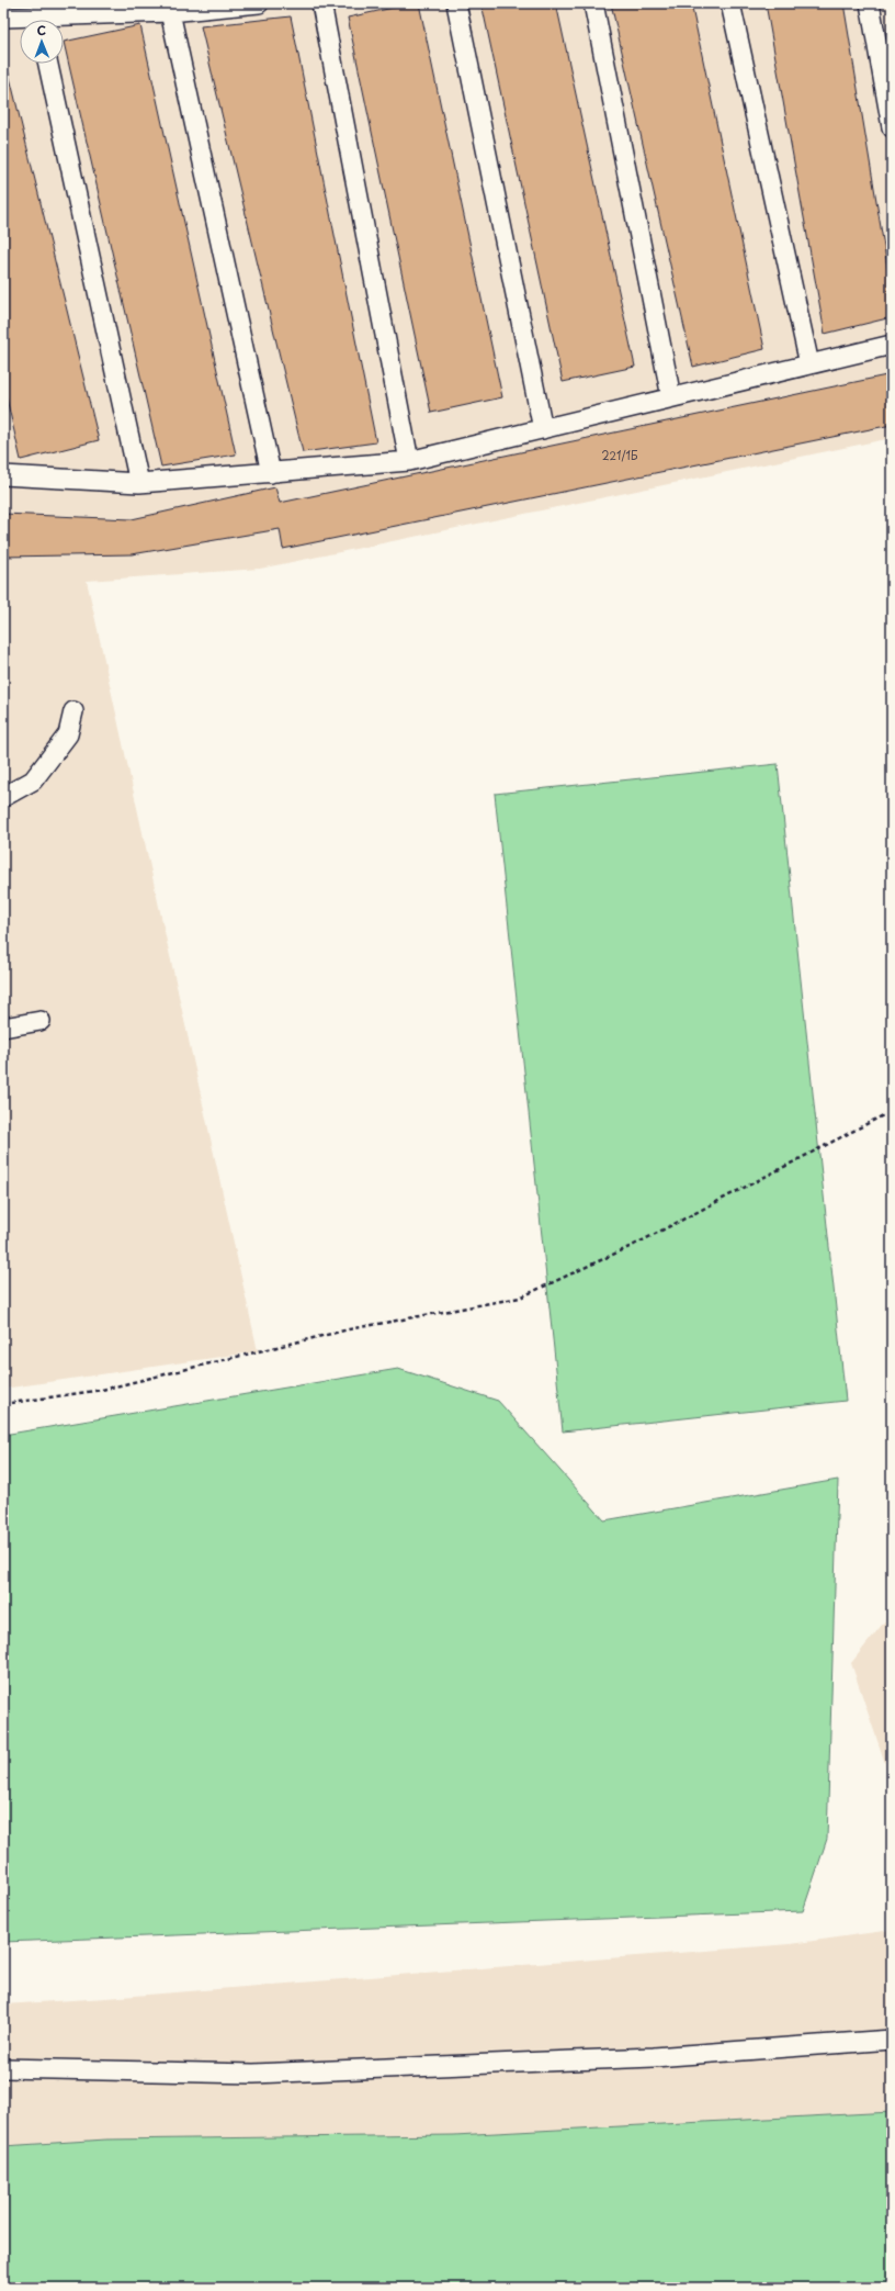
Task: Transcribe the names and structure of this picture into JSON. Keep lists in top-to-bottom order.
{
  "house_numbers": ["221/1Б"],
  "north": "top"
}
